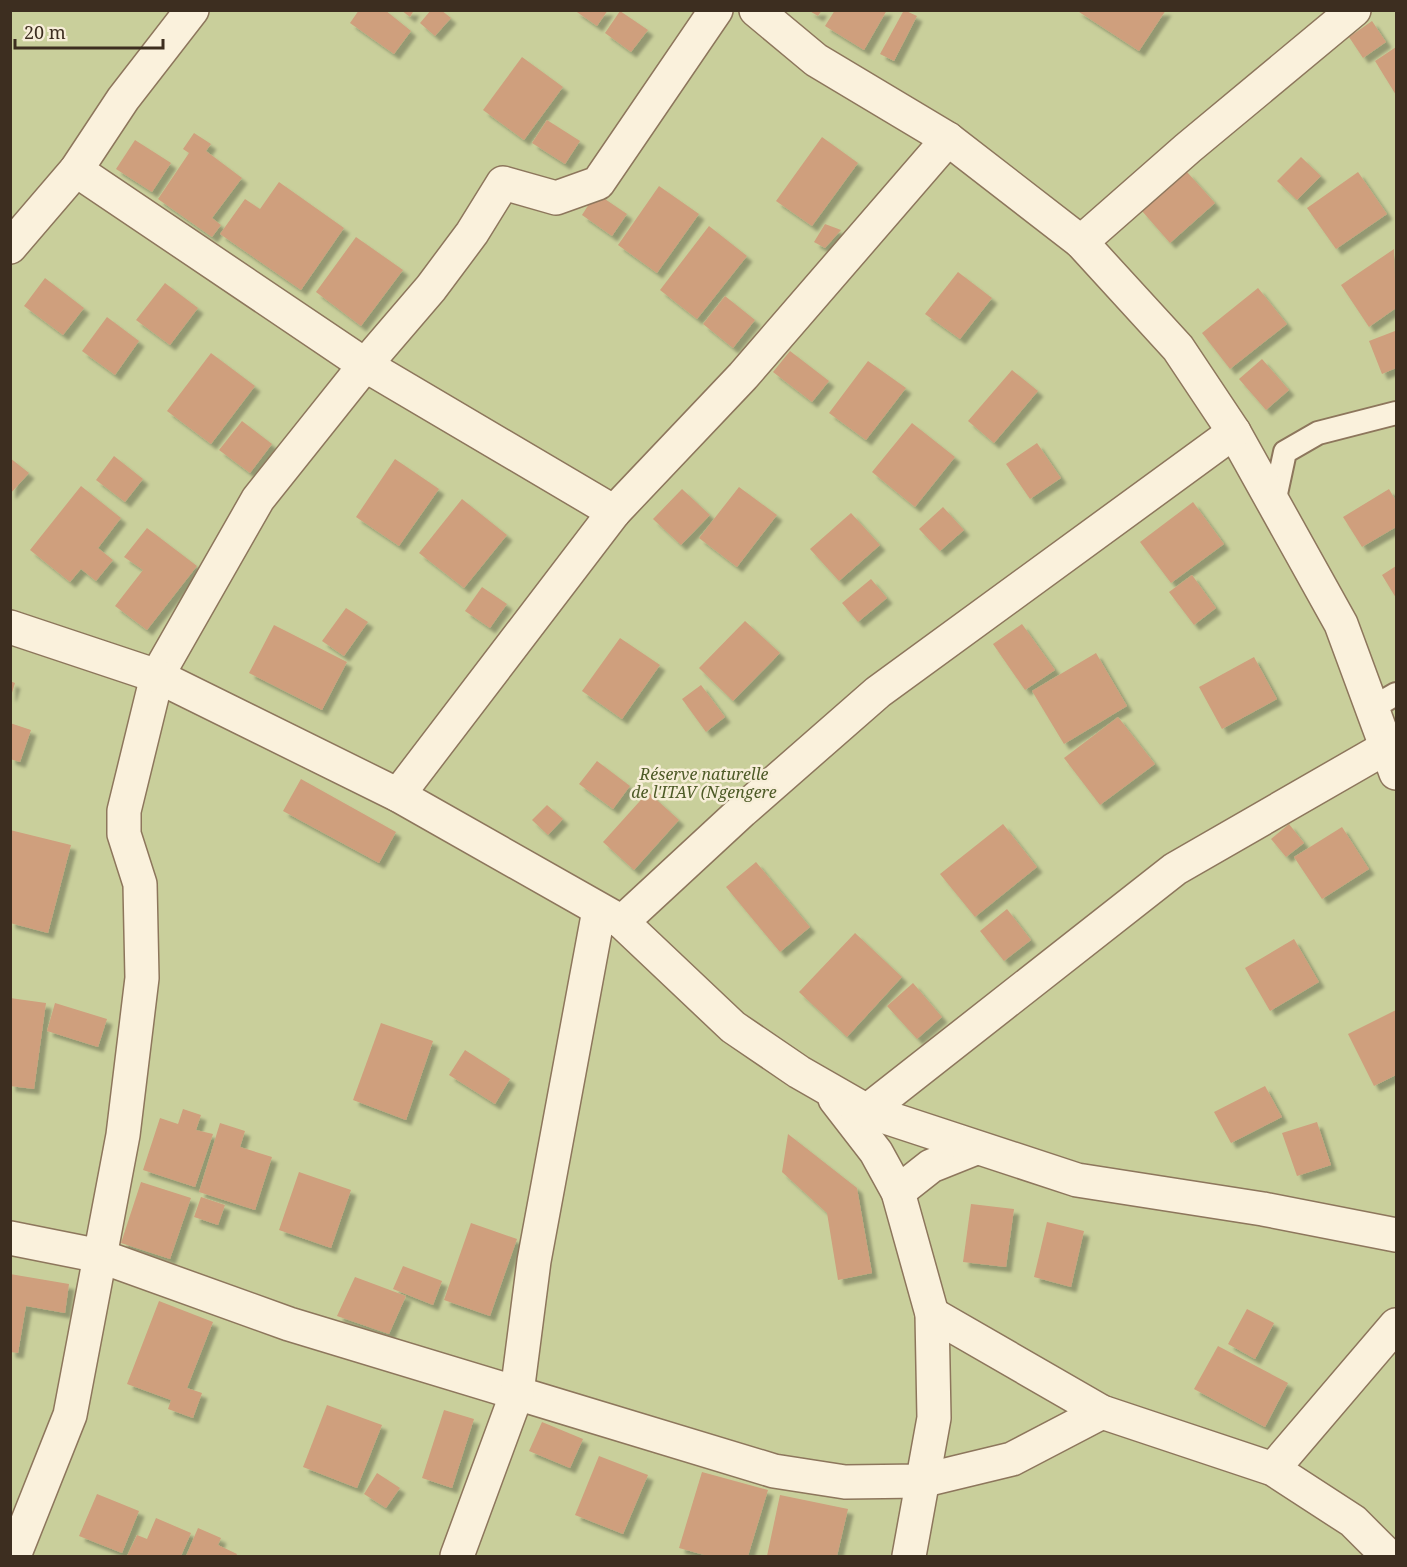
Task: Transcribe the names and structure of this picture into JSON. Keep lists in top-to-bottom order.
{
  "parks": ["Réserve naturelle de l'ITAV (Ngengere"],
  "scale_bar": "20 m"
}
